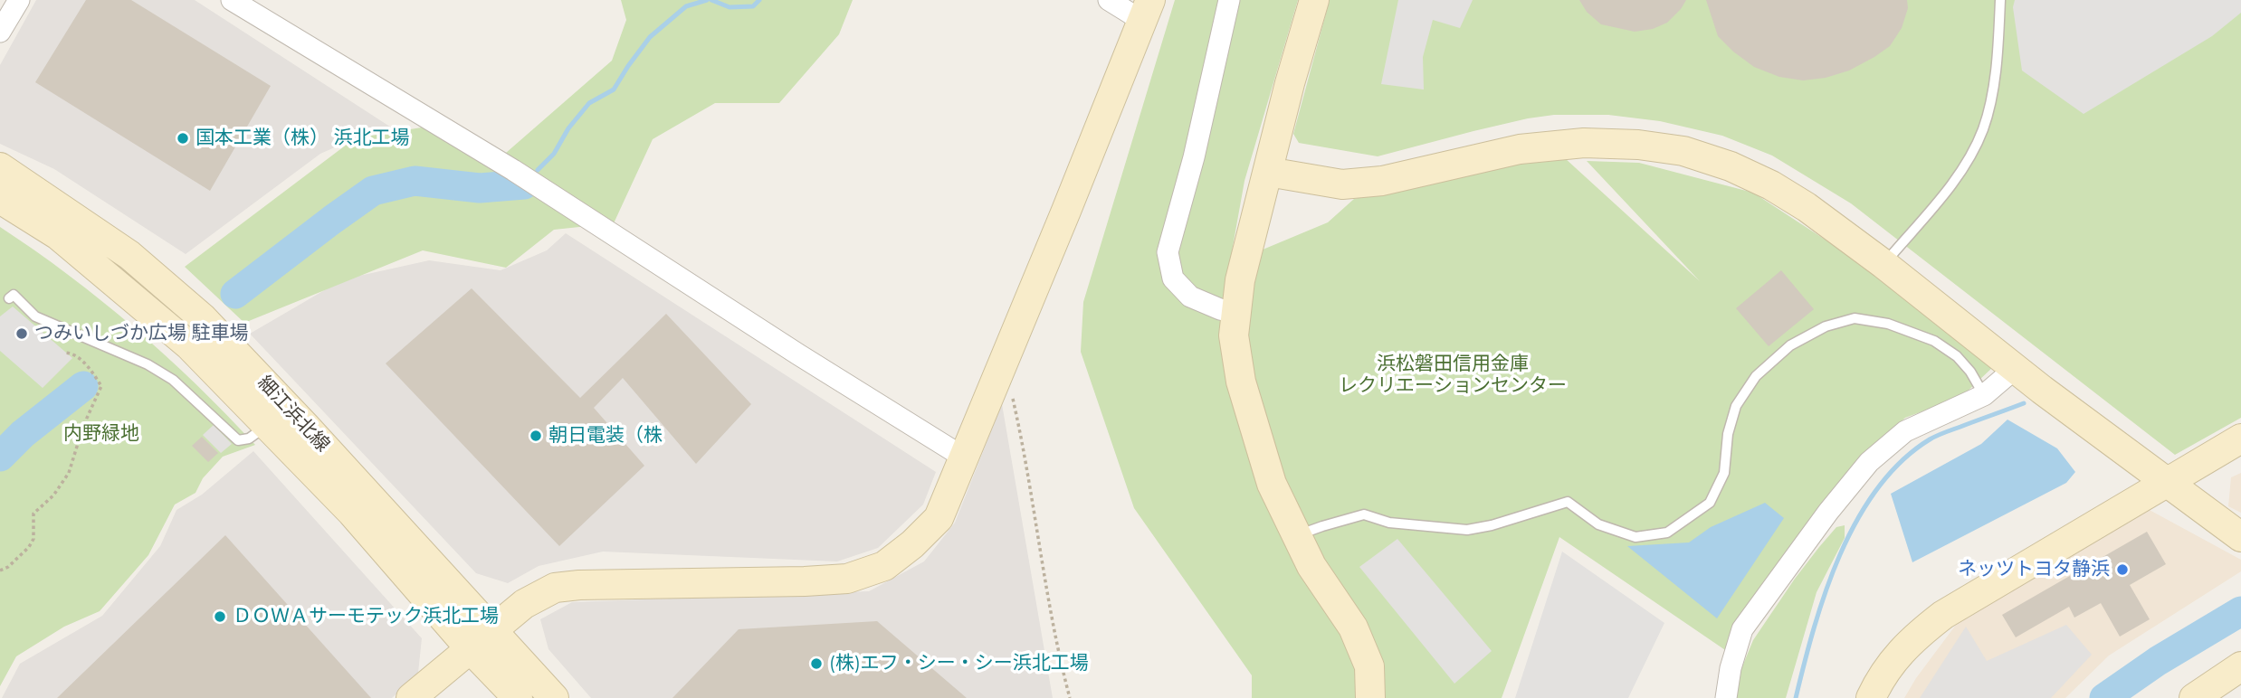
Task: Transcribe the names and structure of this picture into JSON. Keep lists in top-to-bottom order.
{
  "streets": {
    "street": ["細江浜北線"]
  },
  "parks": ["浜松磐田信用金庫 レクリエーションセンター", "内野緑地"],
  "places": [
    "国本工業（株） 浜北工場",
    "つみいしづか広場 駐車場",
    "朝日電装（株",
    "ネッツトヨタ静浜",
    "ＤＯＷＡサーモテック浜北工場",
    "(株)エフ・シー・シー浜北工場"
  ]
}
